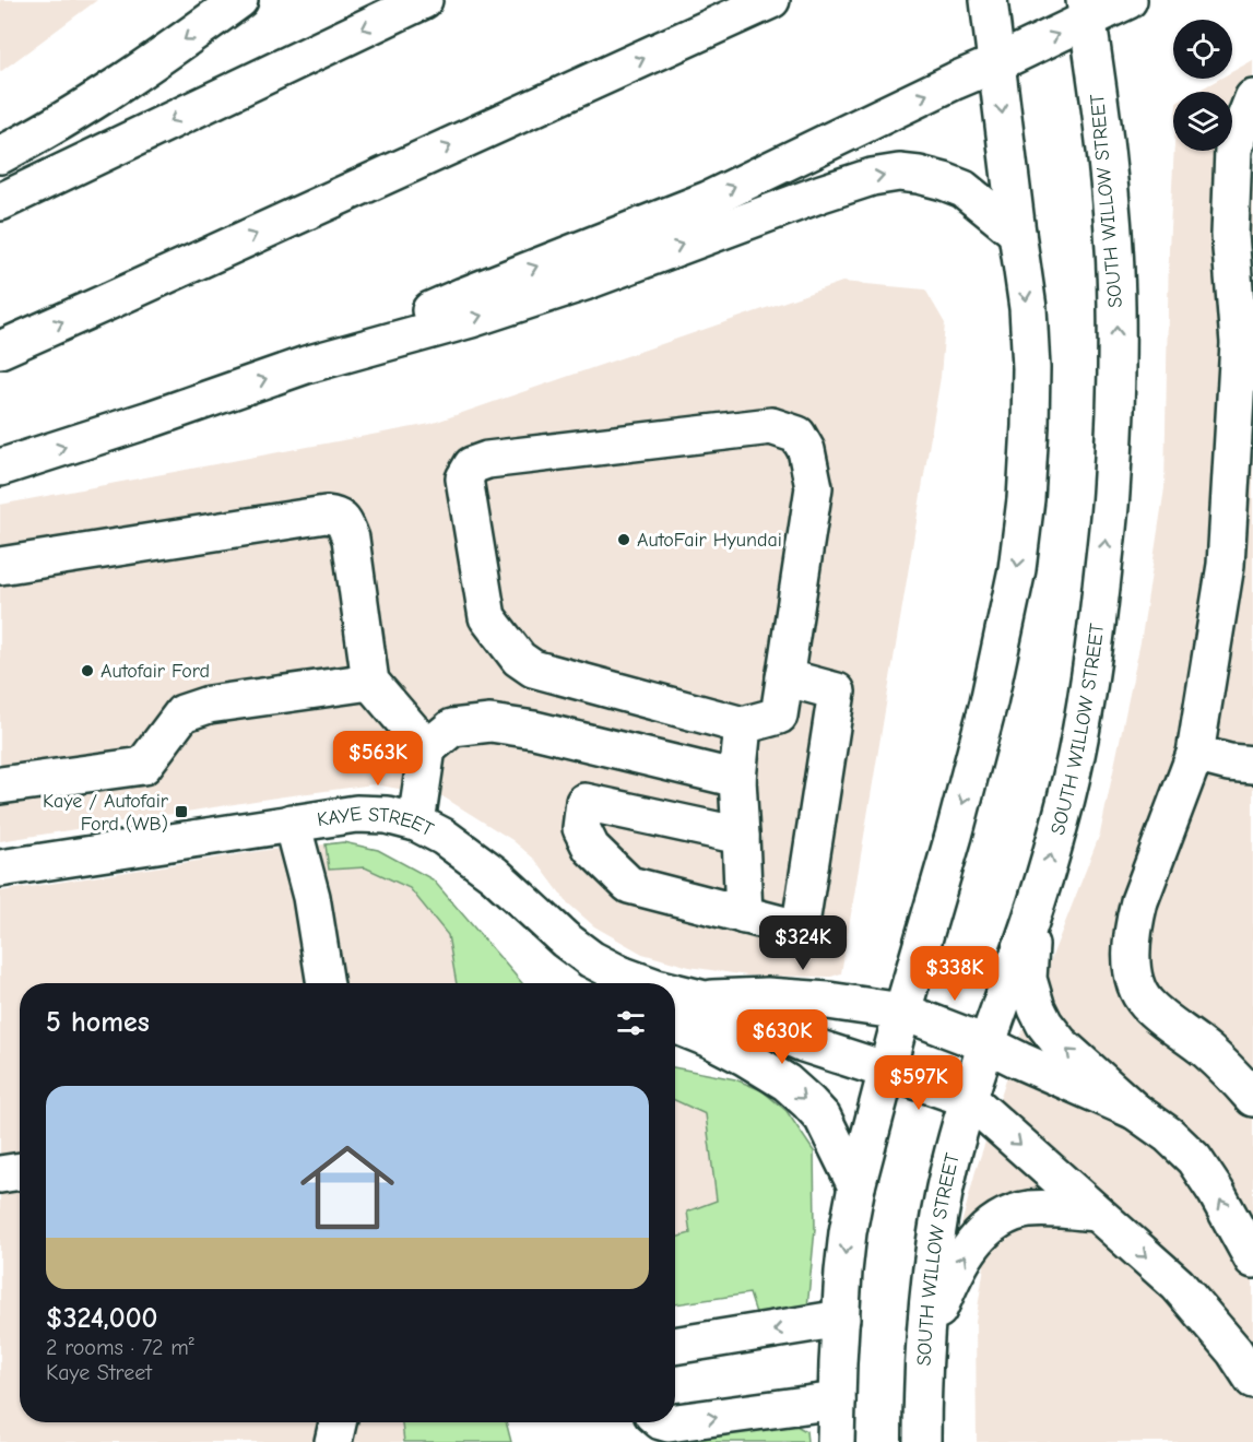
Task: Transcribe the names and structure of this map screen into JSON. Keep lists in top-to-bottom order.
{
  "streets": {
    "main road": ["SOUTH WILLOW STREET", "KAYE STREET"]
  },
  "crossings": [
    ["SOUTH WILLOW STREET", "KAYE STREET"]
  ],
  "places": {
    "other": ["AutoFair Hyundai", "Autofair Ford"],
    "transit": ["Kaye / Autofair Ford (WB)"]
  },
  "page": {
    "price": [
      "$563K",
      "$324K",
      "$338K",
      "$630K",
      "$597K"
    ],
    "heading": "5 homes",
    "list": [
      {
        "name": "$324,000",
        "note": "2 rooms · 72 m² · Kaye Street"
      }
    ]
  }
}
